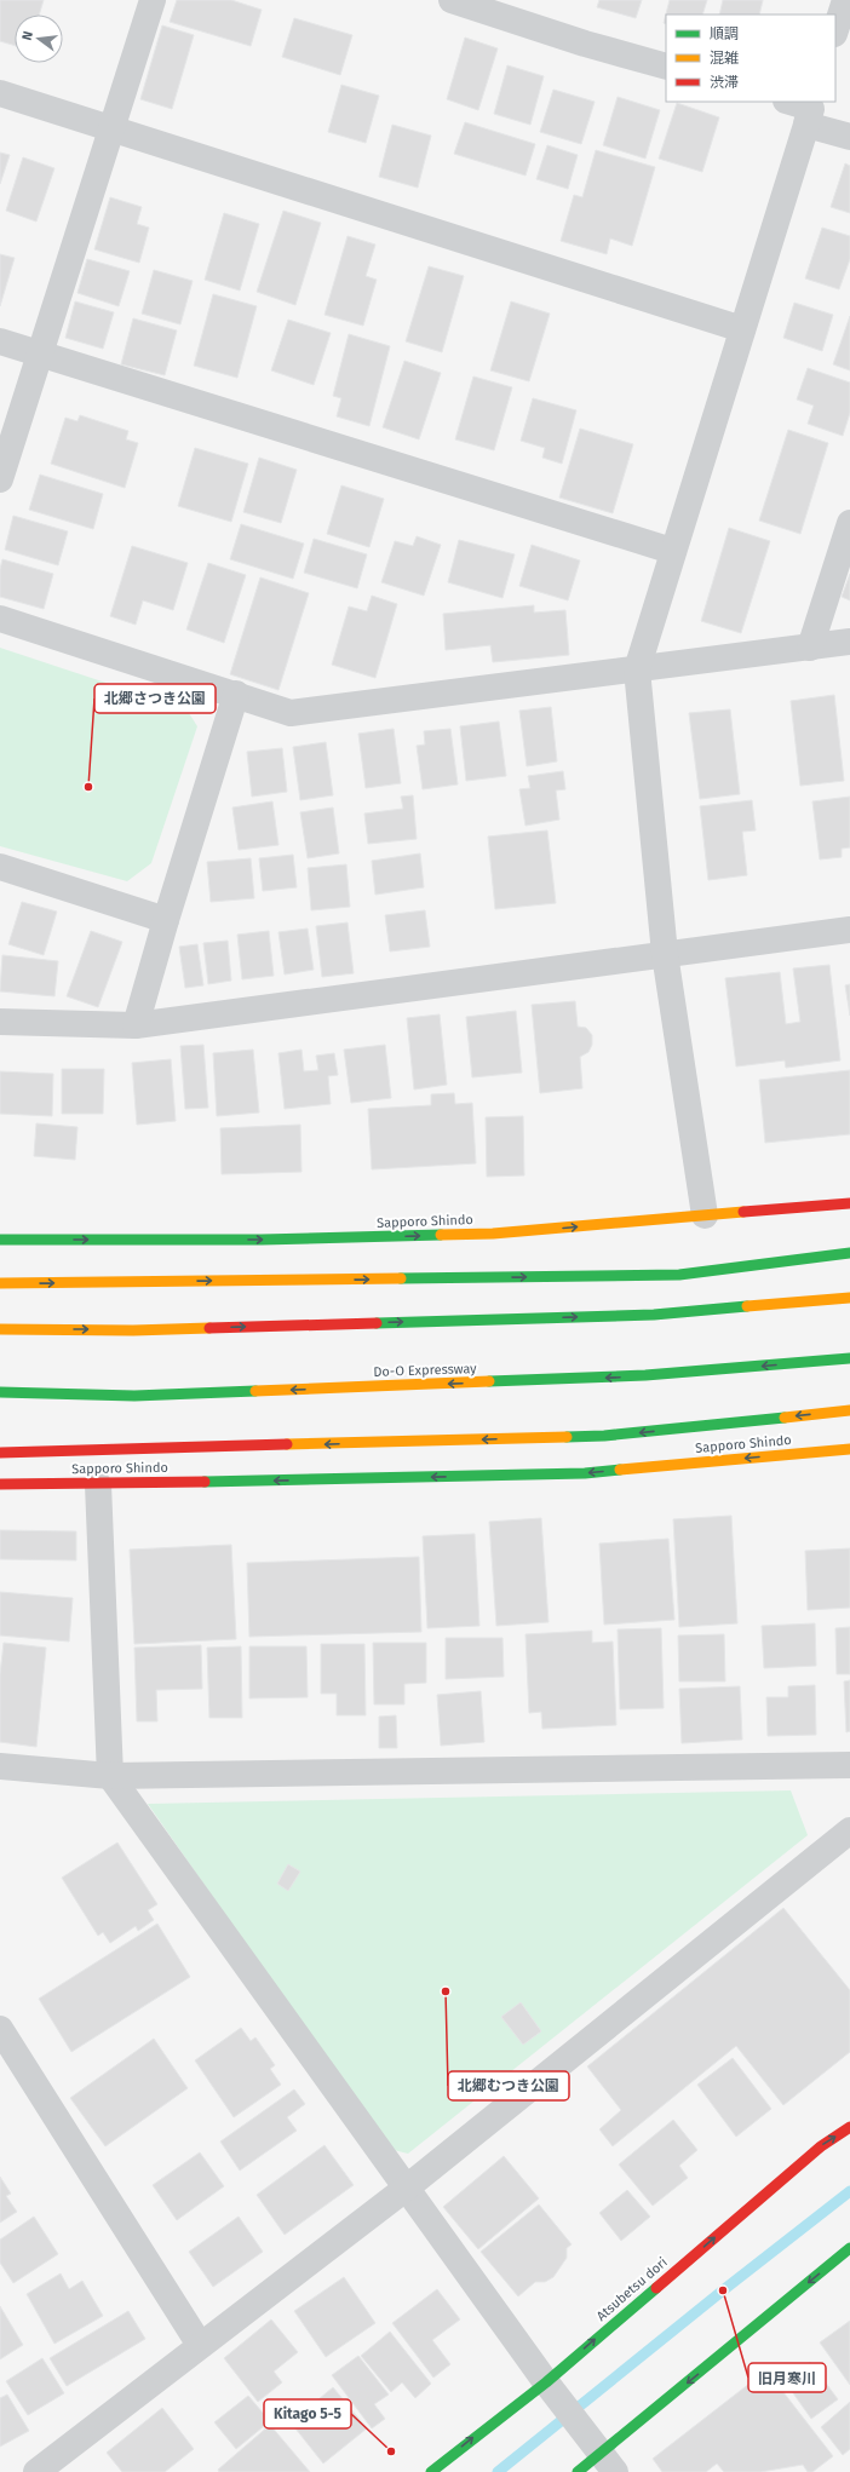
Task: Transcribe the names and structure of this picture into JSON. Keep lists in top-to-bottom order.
{
  "streets": {
    "main road": ["Sapporo Shindo", "Do-O Expressway", "Atsubetsu dori"]
  },
  "places": [
    "北郷さつき公園",
    "北郷むつき公園",
    "旧月寒川",
    "Kitago 5-5"
  ],
  "legend": ["順調", "混雑", "渋滞"],
  "north": "left"
}
